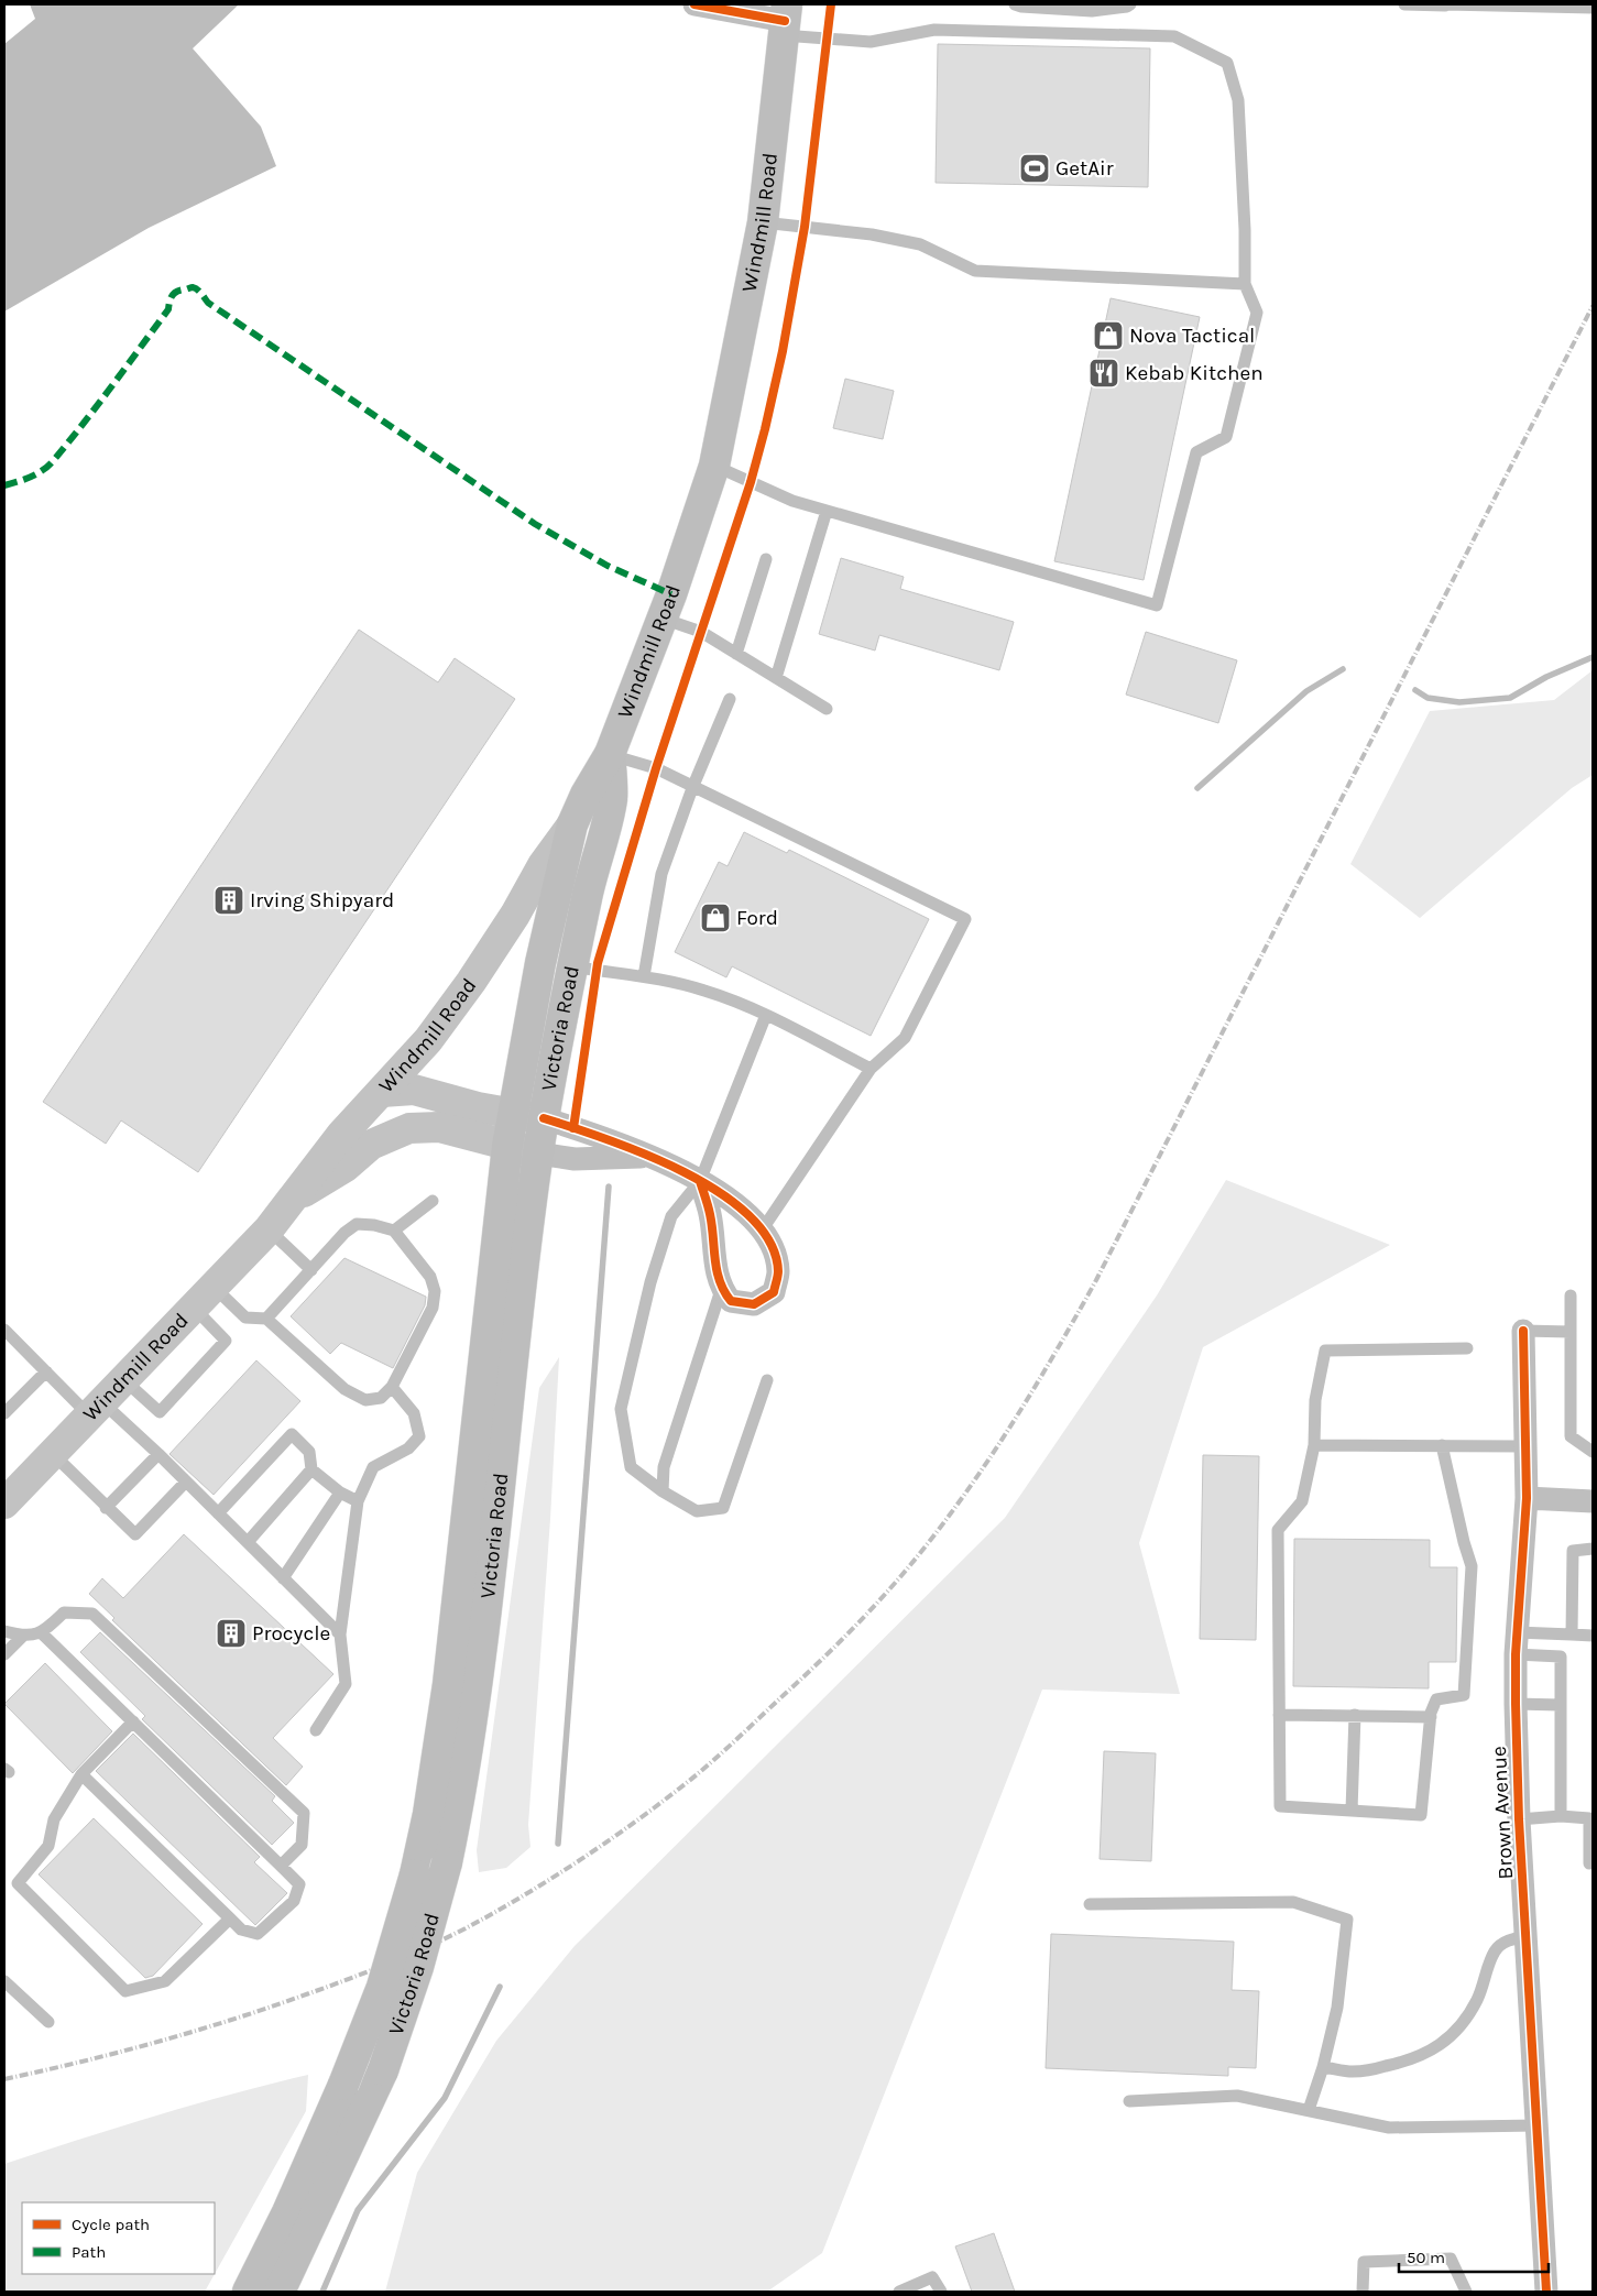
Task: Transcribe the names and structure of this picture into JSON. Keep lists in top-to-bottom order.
{
  "streets": {
    "main road": ["Windmill Road", "Victoria Road"],
    "street": ["Brown Avenue"]
  },
  "crossings": [
    ["Windmill Road", "Victoria Road"]
  ],
  "places": {
    "sports": ["GetAir"],
    "shop": ["Nova Tactical", "Ford"],
    "restaurant": ["Kebab Kitchen"],
    "building": ["Irving Shipyard", "Procycle"]
  },
  "legend": ["Cycle path", "Path"],
  "scale_bar": "50 m"
}
